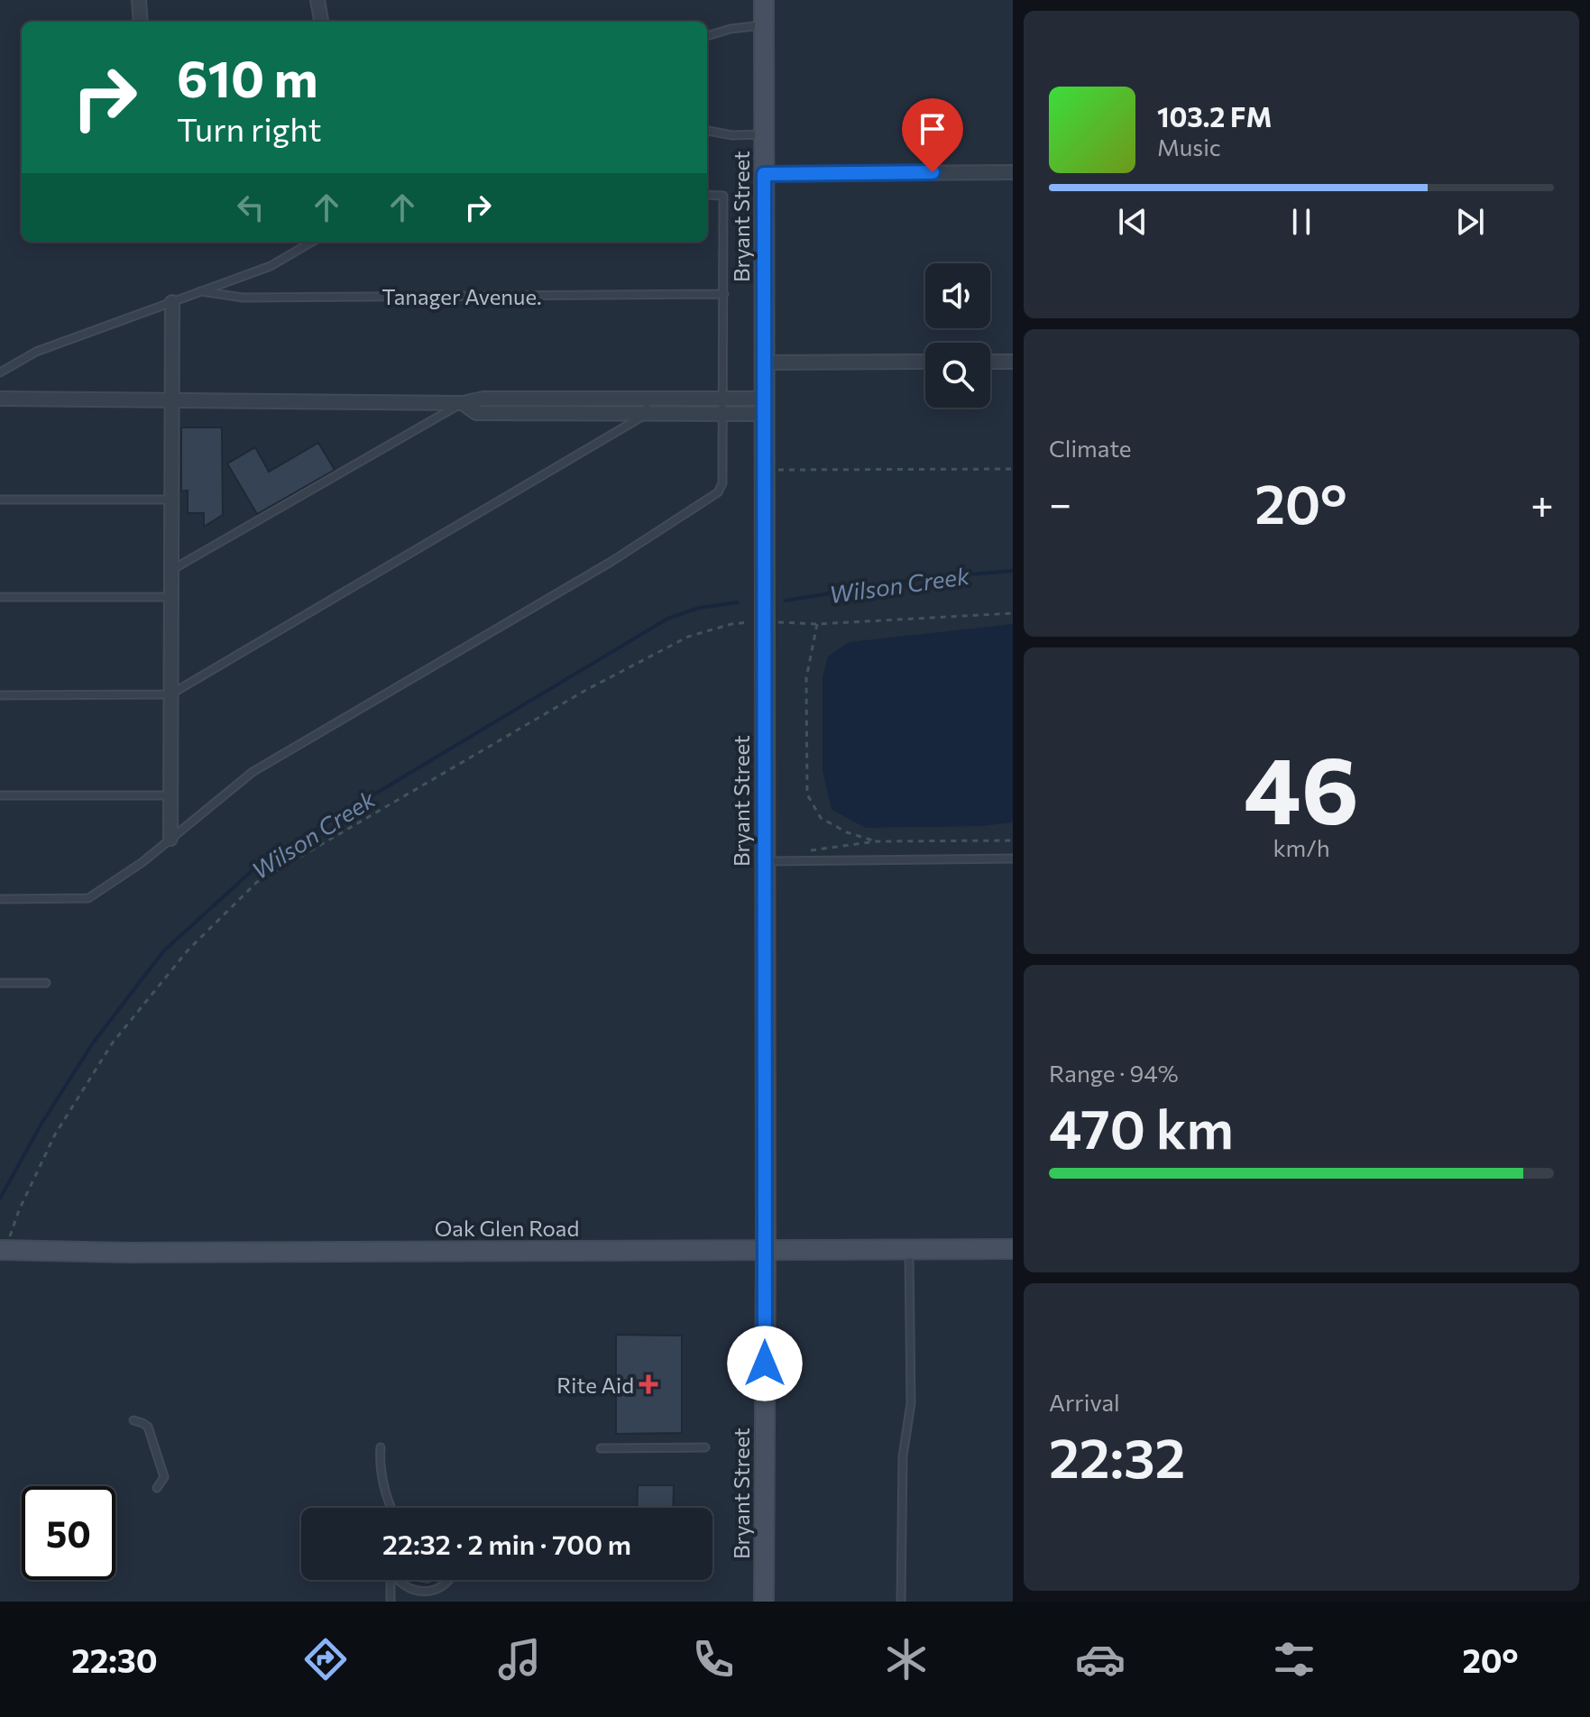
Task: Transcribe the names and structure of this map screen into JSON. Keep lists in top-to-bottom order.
{
  "streets": {
    "main road": ["Bryant Street", "Oak Glen Road"],
    "lane": ["Tanager Avenue."]
  },
  "crossings": [
    ["Bryant Street", "Oak Glen Road"]
  ],
  "water": ["Wilson Creek"],
  "places": {
    "health": ["Rite Aid"]
  },
  "page": {
    "turn": ["610 m", "Turn right"],
    "song": ["103.2 FM", "Music"],
    "tile": [
      "Climate",
      ["46", "km/h"],
      ["Range · 94%", "470 km"],
      ["Arrival", "22:32"]
    ],
    "heat": ["−", "20°", "+"],
    "limit": "50",
    "trip": "22:32 · 2 min · 700 m",
    "tabs": ["22:30", "20°"]
  }
}
